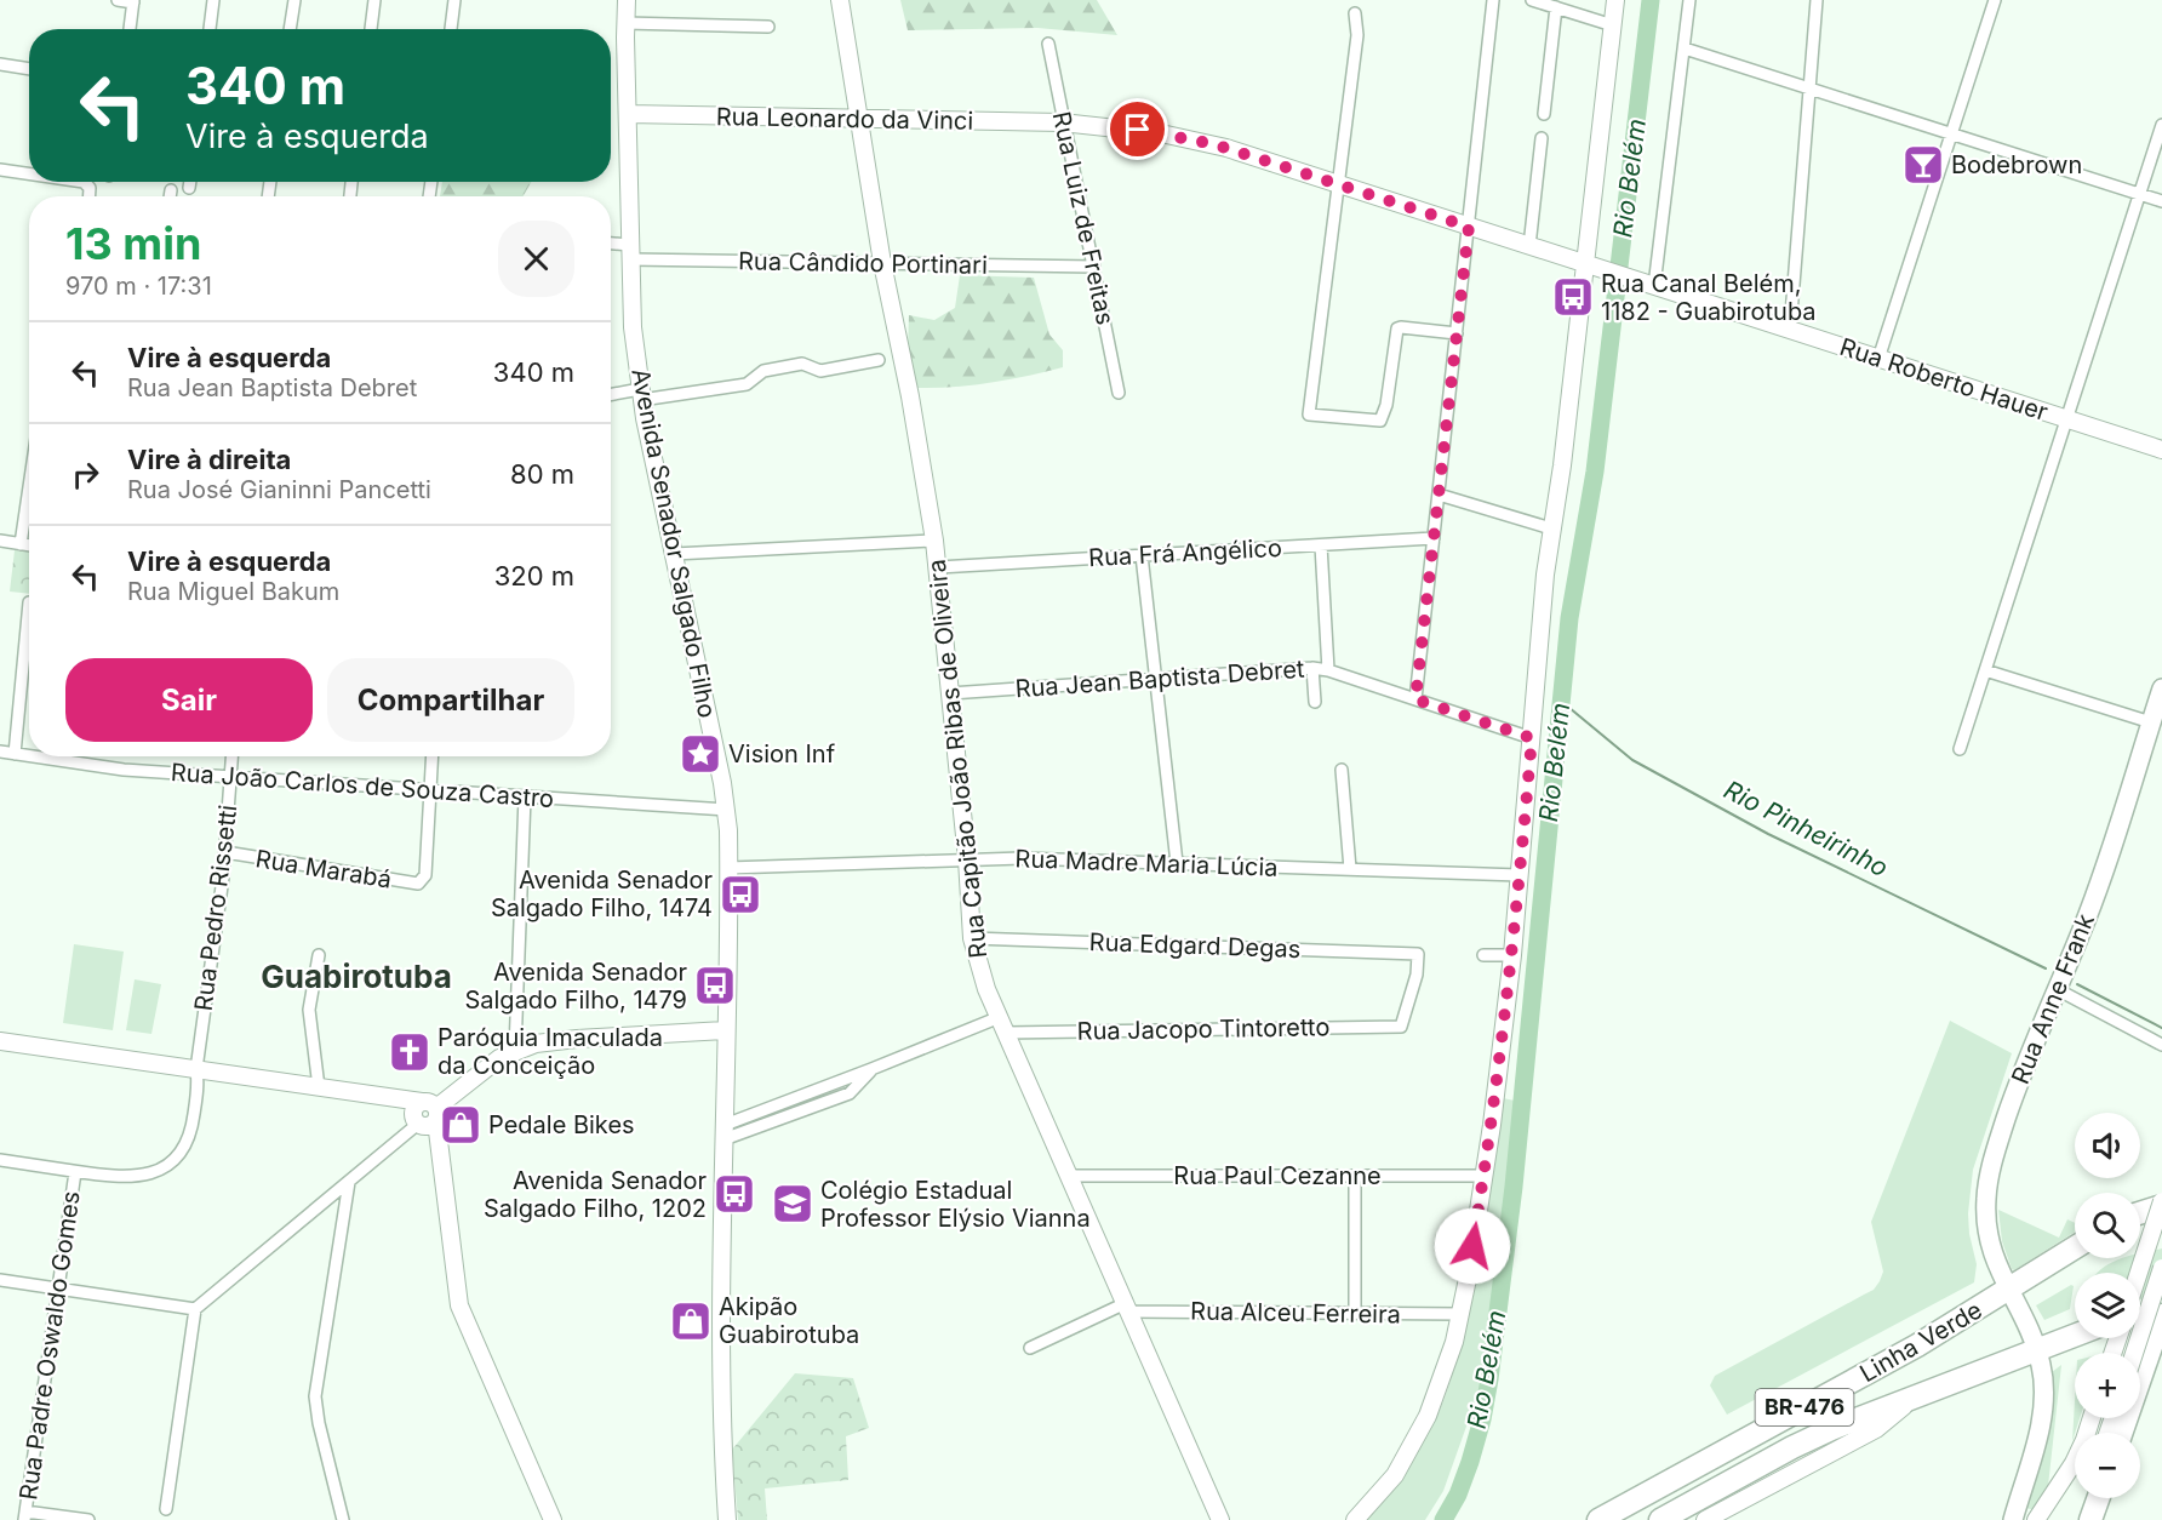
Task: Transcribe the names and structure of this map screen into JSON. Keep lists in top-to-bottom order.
{
  "streets": {
    "highway": ["Linha Verde", "BR-476"],
    "main road": ["Rua Anne Frank"],
    "street": [
      "Rua Leonardo da Vinci",
      "Rua Luiz de Freitas",
      "Rua Cândido Portinari",
      "Rua Roberto Hauer",
      "Avenida Senador Salgado Filho",
      "Rua Frá Angélico",
      "Rua Jean Baptista Debret",
      "Rua Capitão João Ribas de Oliveira",
      "Rua João Carlos de Souza Castro",
      "Rua Madre Maria Lúcia",
      "Rua Marabá",
      "Rua Pedro Rissetti",
      "Rua Edgard Degas",
      "Rua Jacopo Tintoretto",
      "Rua Paul Cezanne",
      "Rua Alceu Ferreira",
      "Rua Padre Oswaldo Gomes"
    ]
  },
  "crossings": [
    ["Rua Leonardo da Vinci", "Rua Luiz de Freitas"],
    ["Rua Leonardo da Vinci", "Rua Roberto Hauer"],
    ["Rua Leonardo da Vinci", "Avenida Senador Salgado Filho"],
    ["Rua Leonardo da Vinci", "Rua Capitão João Ribas de Oliveira"],
    ["Rua Luiz de Freitas", "Rua Cândido Portinari"],
    ["Rua Cândido Portinari", "Avenida Senador Salgado Filho"],
    ["Rua Cândido Portinari", "Rua Capitão João Ribas de Oliveira"],
    ["Avenida Senador Salgado Filho", "Rua João Carlos de Souza Castro"],
    ["Avenida Senador Salgado Filho", "Rua Madre Maria Lúcia"],
    ["Rua Frá Angélico", "Rua Capitão João Ribas de Oliveira"],
    ["Rua Jean Baptista Debret", "Rua Capitão João Ribas de Oliveira"],
    ["Rua Capitão João Ribas de Oliveira", "Rua Madre Maria Lúcia"],
    ["Rua Capitão João Ribas de Oliveira", "Rua Edgard Degas"],
    ["Rua Capitão João Ribas de Oliveira", "Rua Jacopo Tintoretto"],
    ["Rua Capitão João Ribas de Oliveira", "Rua Paul Cezanne"],
    ["Rua Capitão João Ribas de Oliveira", "Rua Alceu Ferreira"],
    ["Rua João Carlos de Souza Castro", "Rua Marabá"],
    ["Rua João Carlos de Souza Castro", "Rua Pedro Rissetti"],
    ["Rua Marabá", "Rua Pedro Rissetti"],
    ["Rua Pedro Rissetti", "Rua Padre Oswaldo Gomes"],
    ["Rua Edgard Degas", "Rua Jacopo Tintoretto"],
    ["Rua Anne Frank", "Linha Verde"]
  ],
  "districts": ["Guabirotuba"],
  "water": ["Rio Belém", "Rio Pinheirinho"],
  "places": {
    "bar": ["Bodebrown"],
    "bus stop": [
      "Rua Canal Belém, 1182 - Guabirotuba",
      "Avenida Senador Salgado Filho, 1474",
      "Avenida Senador Salgado Filho, 1479",
      "Avenida Senador Salgado Filho, 1202"
    ],
    "place": ["Vision Inf"],
    "church": ["Paróquia Imaculada da Conceição"],
    "shop": ["Pedale Bikes", "Akipão Guabirotuba"],
    "school or university": ["Colégio Estadual Professor Elýsio Vianna"]
  },
  "page": {
    "turn": ["340 m", "Vire à esquerda"],
    "heading": ["13 min", "970 m · 17:31"],
    "list": [
      {
        "name": "Vire à esquerda",
        "note": "Rua Jean Baptista Debret",
        "value": "340 m"
      },
      {
        "name": "Vire à direita",
        "note": "Rua José Gianinni Pancetti",
        "value": "80 m"
      },
      {
        "name": "Vire à esquerda",
        "note": "Rua Miguel Bakum",
        "value": "320 m"
      }
    ],
    "buttons": ["Sair", "Compartilhar"],
    "map_buttons": ["+", "−"]
  }
}
